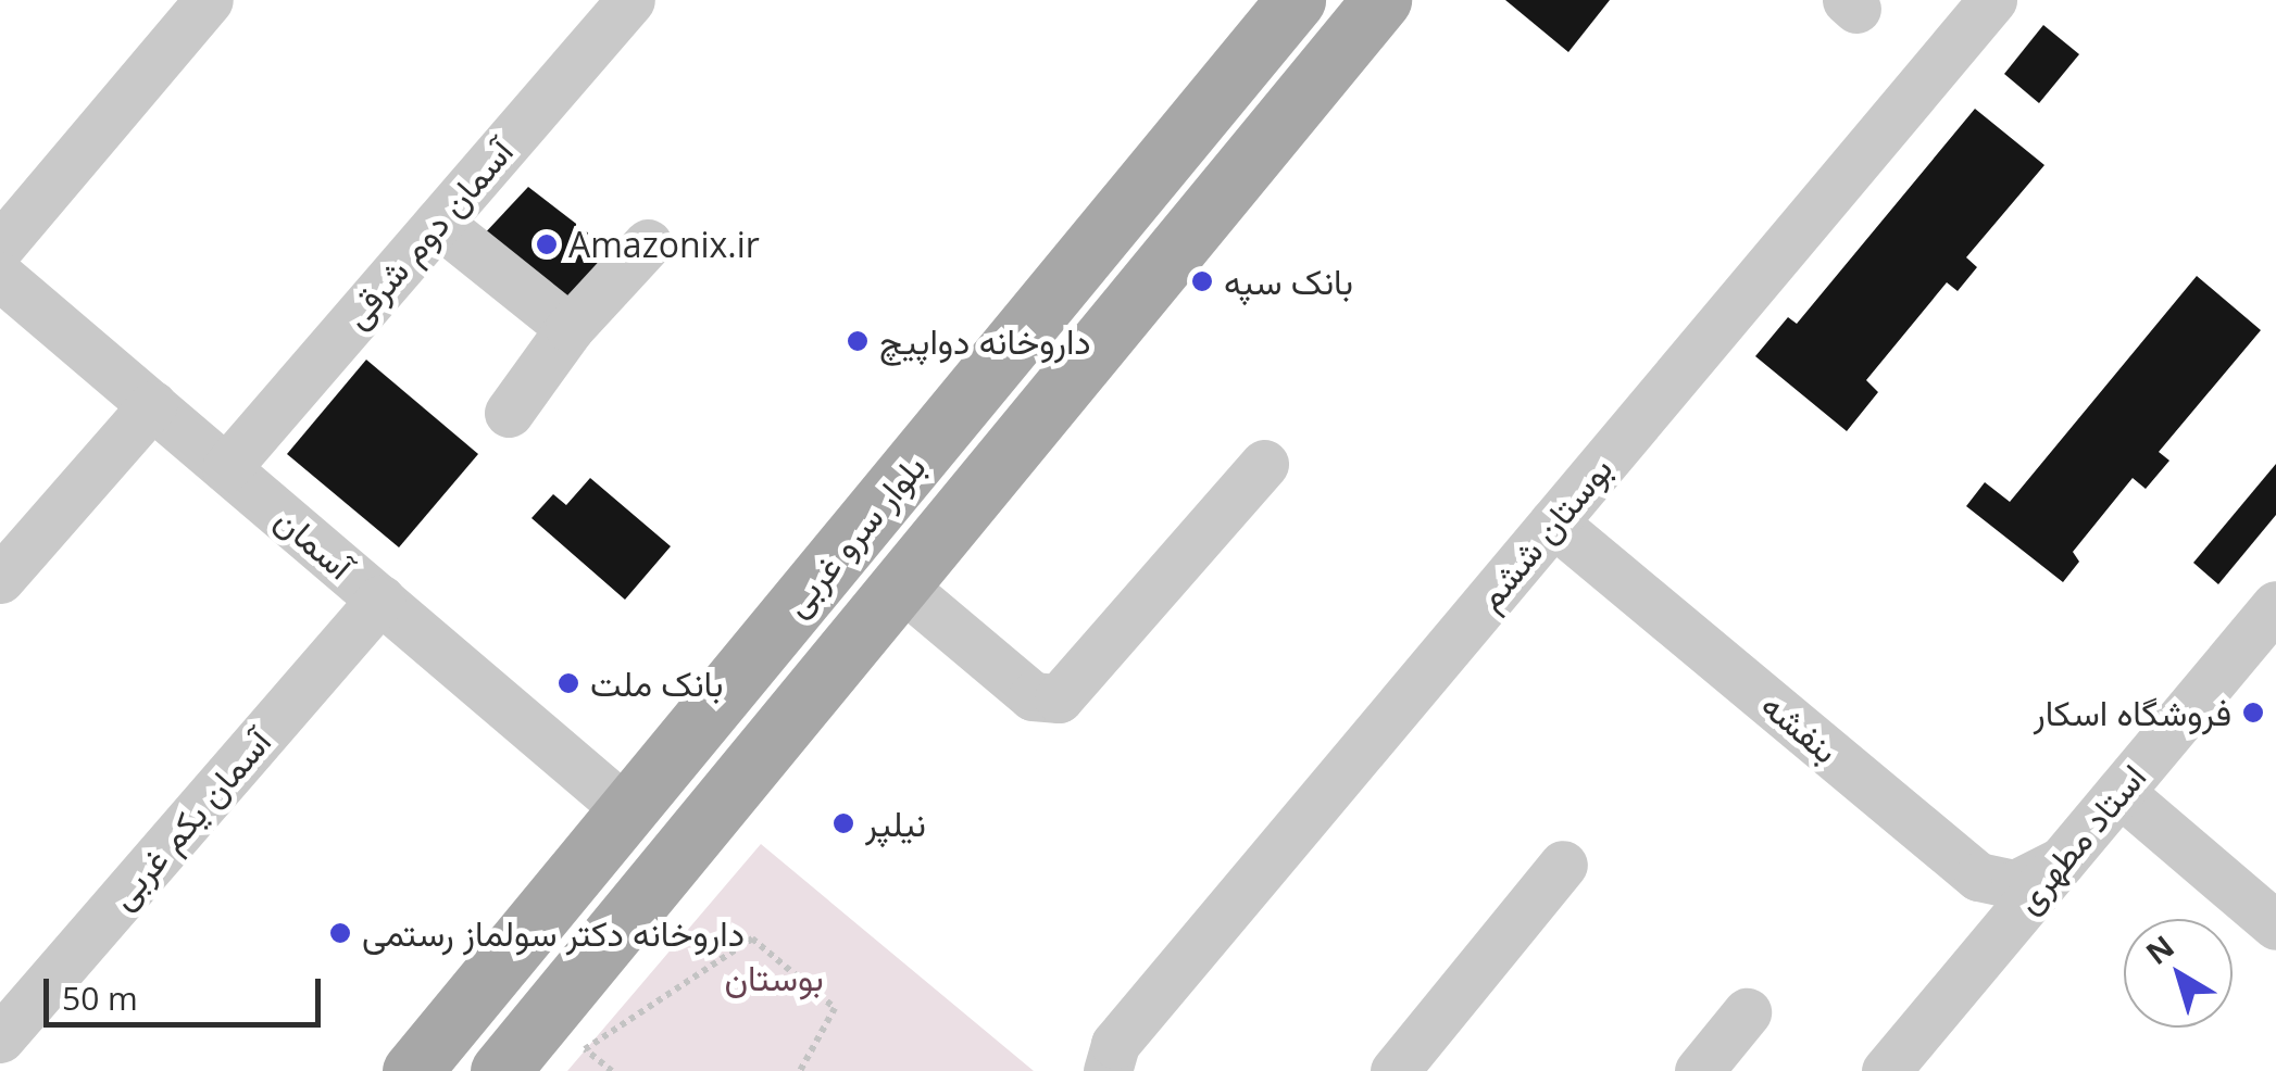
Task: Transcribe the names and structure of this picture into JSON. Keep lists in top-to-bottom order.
{
  "streets": {
    "main road": ["بلوار سرو غربی"],
    "street": [
      "آسمان دوم شرقی",
      "بوستان ششم",
      "آسمان",
      "بنفشه",
      "آسمان یکم غربی",
      "استاد مطهری"
    ]
  },
  "crossings": [
    ["آسمان دوم شرقی", "آسمان"],
    ["بوستان ششم", "بنفشه"],
    ["بلوار سرو غربی", "آسمان"],
    ["آسمان", "آسمان یکم غربی"],
    ["بنفشه", "استاد مطهری"]
  ],
  "parks": ["بوستان"],
  "places": [
    "Amazonix.ir",
    "بانک سپه",
    "داروخانه دواپیچ",
    "بانک ملت",
    "فروشگاه اسکار",
    "نیلپر",
    "داروخانه دکتر سولماز رستمی"
  ],
  "scale_bar": "50 m",
  "north": "top left"
}
